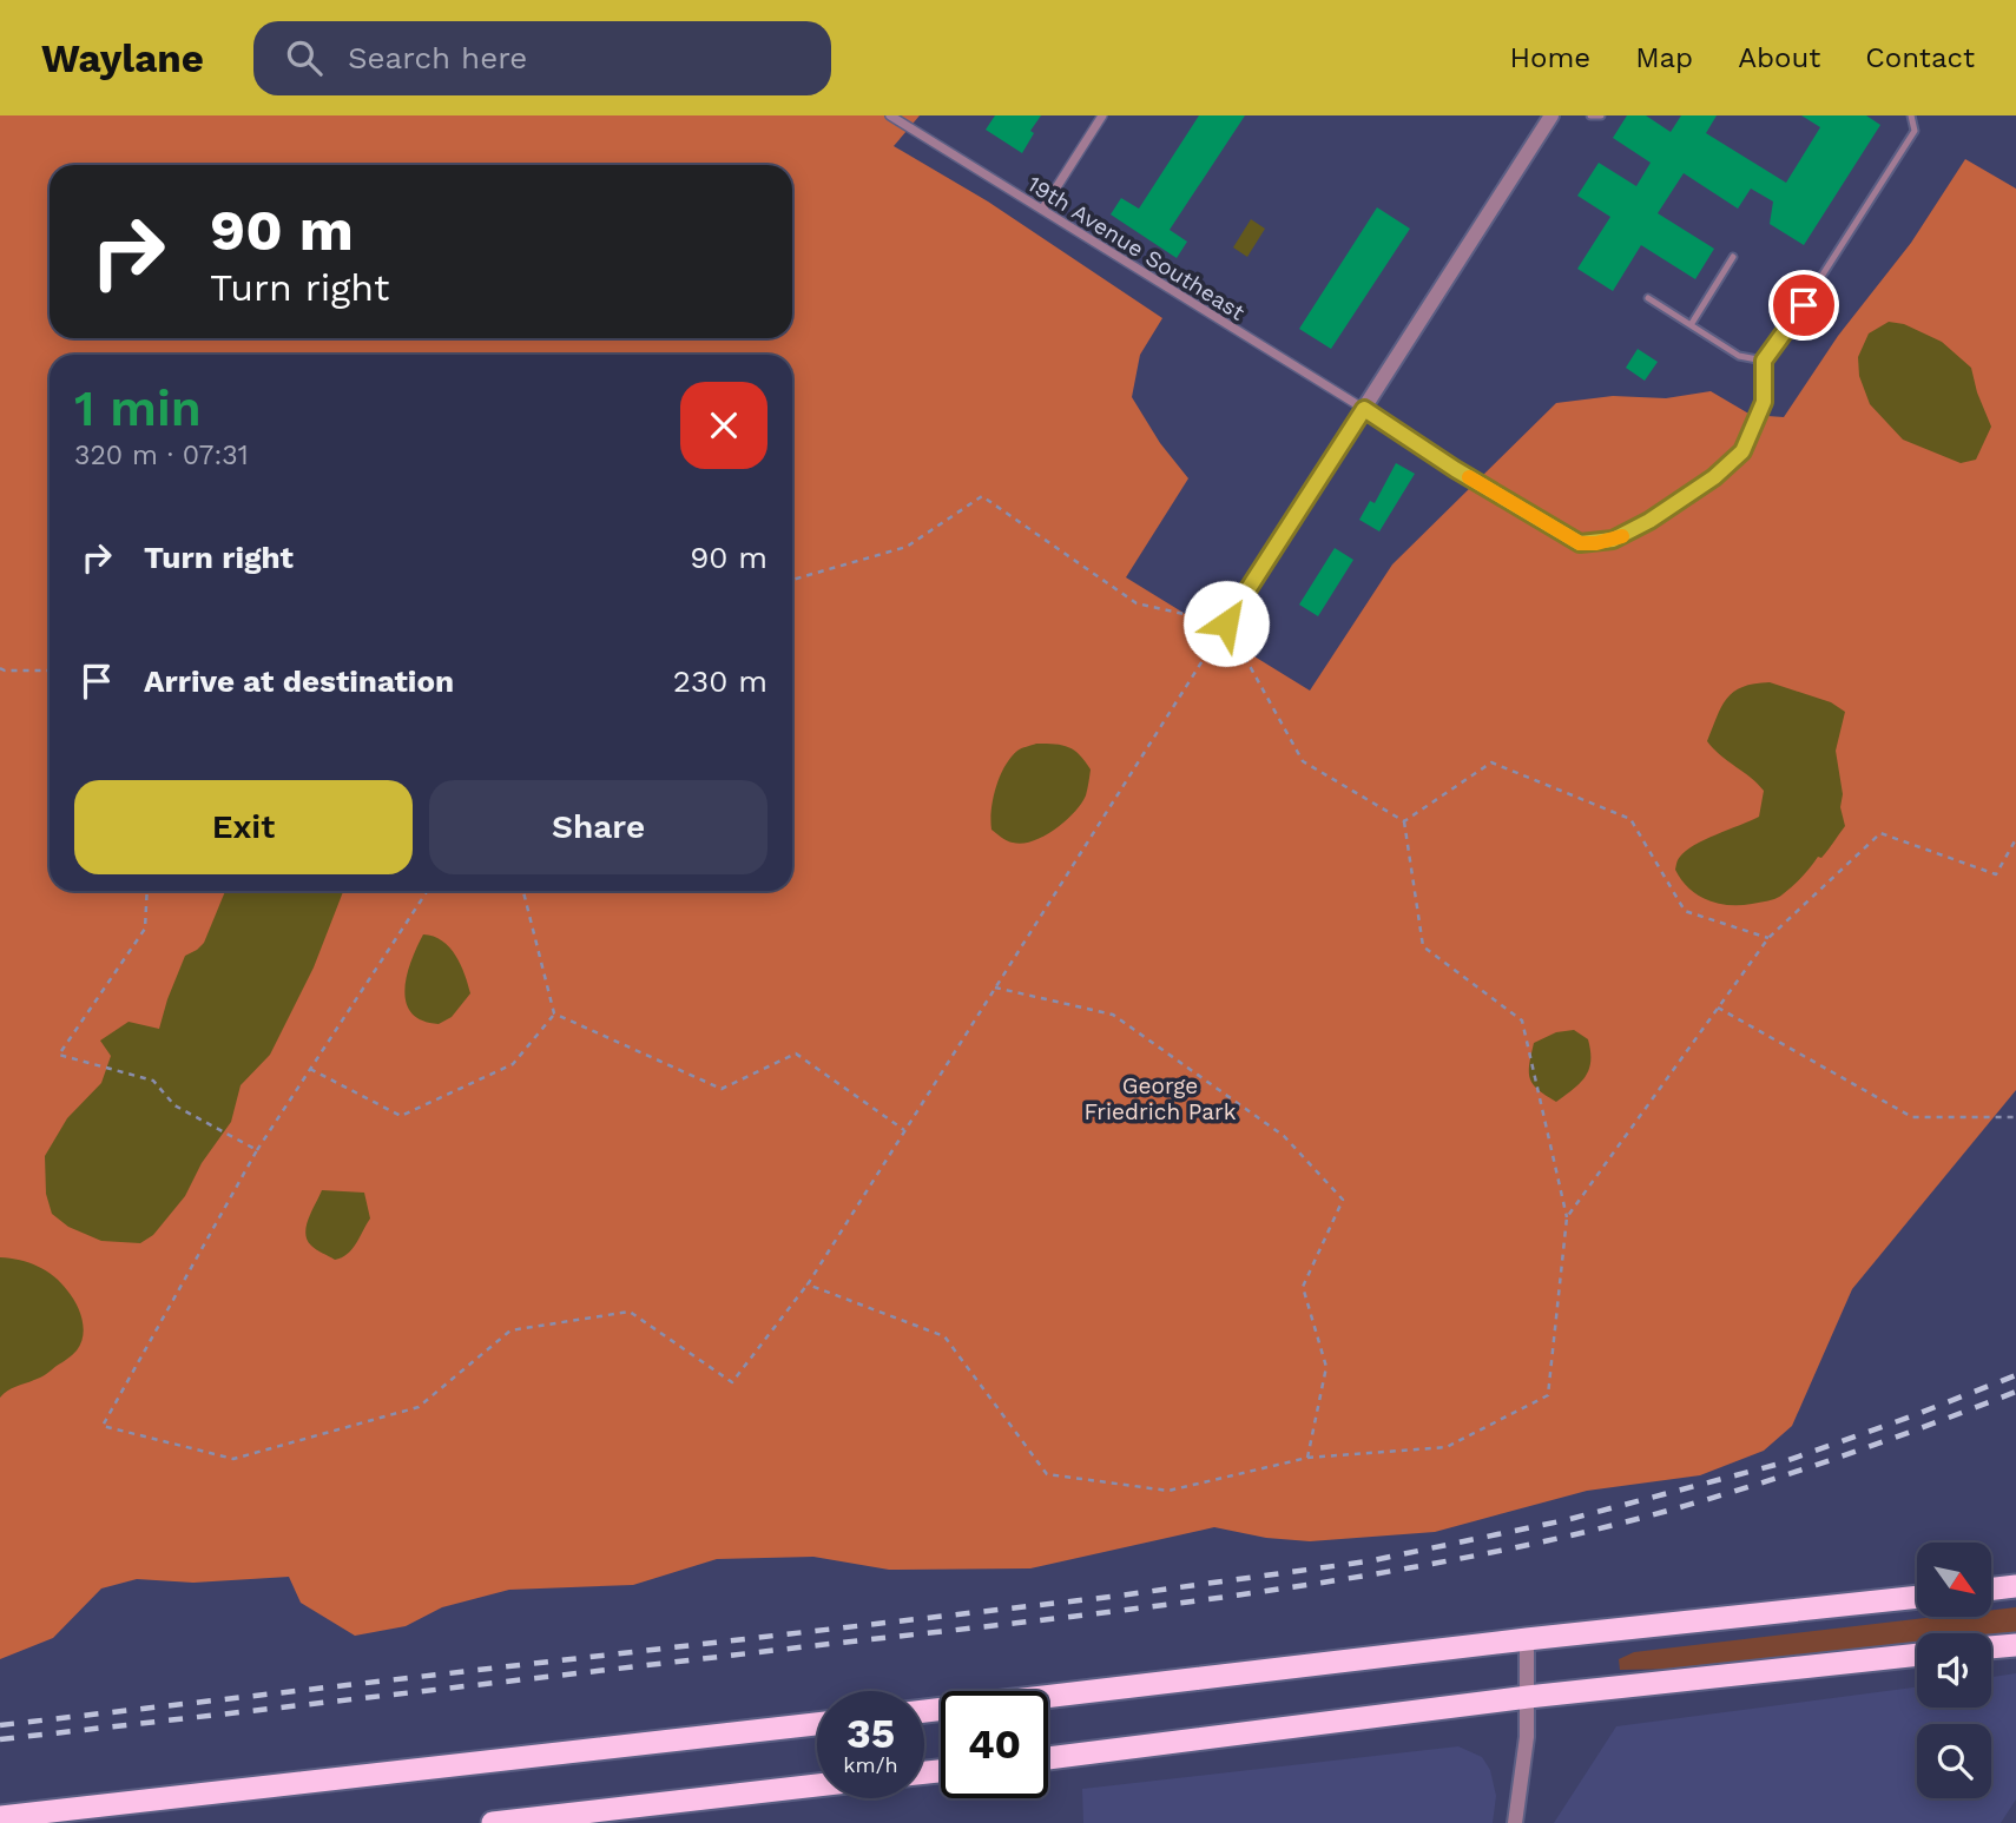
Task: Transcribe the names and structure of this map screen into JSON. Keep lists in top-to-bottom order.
{
  "streets": {
    "street": ["19th Avenue Southeast"]
  },
  "parks": ["George Friedrich Park"],
  "north": "bottom right",
  "page": {
    "header": "Waylane",
    "search": "Search here",
    "nav": [
      "Home",
      "Map",
      "About",
      "Contact"
    ],
    "turn": ["90 m", "Turn right"],
    "heading": ["1 min", "320 m · 07:31"],
    "list": [
      {
        "name": "Turn right",
        "value": "90 m"
      },
      {
        "name": "Arrive at destination",
        "value": "230 m"
      }
    ],
    "buttons": ["Exit", "Share"],
    "speed": "35 km/h",
    "limit": "40"
  }
}
